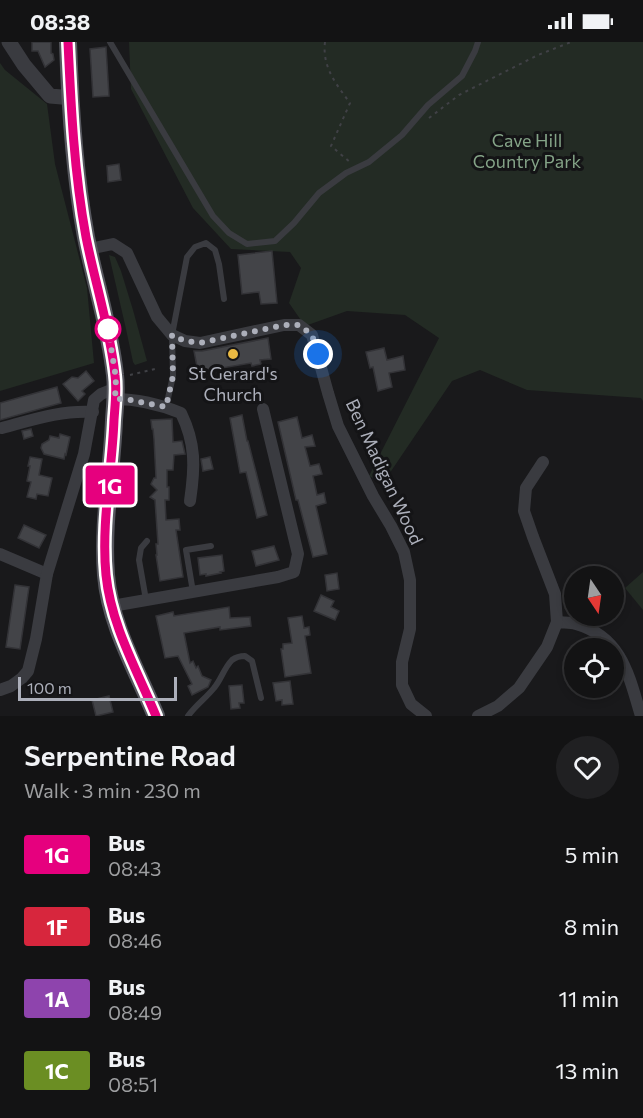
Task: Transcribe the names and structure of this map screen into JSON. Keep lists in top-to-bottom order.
{
  "streets": {
    "street": ["Ben Madigan Wood"]
  },
  "parks": ["Cave Hill Country Park"],
  "places": ["St Gerard's Church"],
  "lines": ["bus line 1G"],
  "scale_bar": "100 m",
  "north": "bottom",
  "page": {
    "status": "08:38",
    "on_map": "1G",
    "scale": "100 m",
    "heading": ["Serpentine Road", "Walk · 3 min · 230 m"],
    "list": [
      {
        "mark": "1G",
        "name": "Bus",
        "note": "08:43",
        "value": "5 min"
      },
      {
        "mark": "1F",
        "name": "Bus",
        "note": "08:46",
        "value": "8 min"
      },
      {
        "mark": "1A",
        "name": "Bus",
        "note": "08:49",
        "value": "11 min"
      },
      {
        "mark": "1C",
        "name": "Bus",
        "note": "08:51",
        "value": "13 min"
      }
    ]
  }
}
